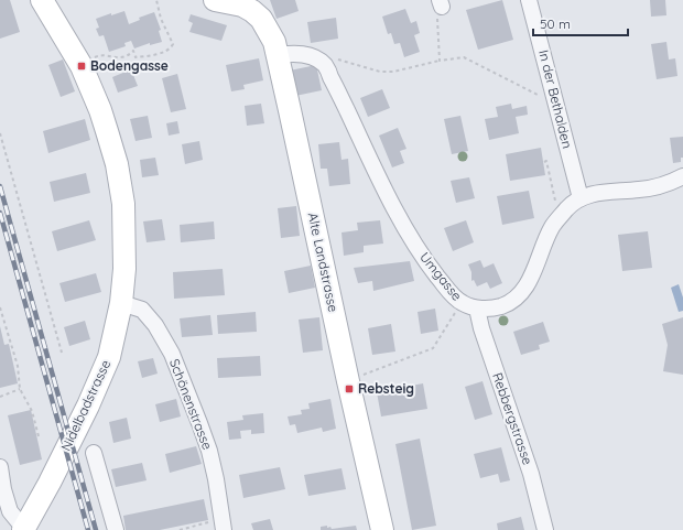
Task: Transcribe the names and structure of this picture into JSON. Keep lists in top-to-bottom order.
{
  "streets": {
    "street": [
      "In der Bethalden",
      "Alte Landstrasse",
      "Umgasse",
      "Schönenstrasse",
      "Nidelbadstrasse",
      "Rebbergstrasse"
    ]
  },
  "crossings": [
    ["In der Bethalden", "Umgasse"],
    ["Umgasse", "Rebbergstrasse"],
    ["Schönenstrasse", "Nidelbadstrasse"]
  ],
  "places": {
    "transit": ["Bodengasse", "Rebsteig"]
  },
  "scale_bar": "50 m"
}
